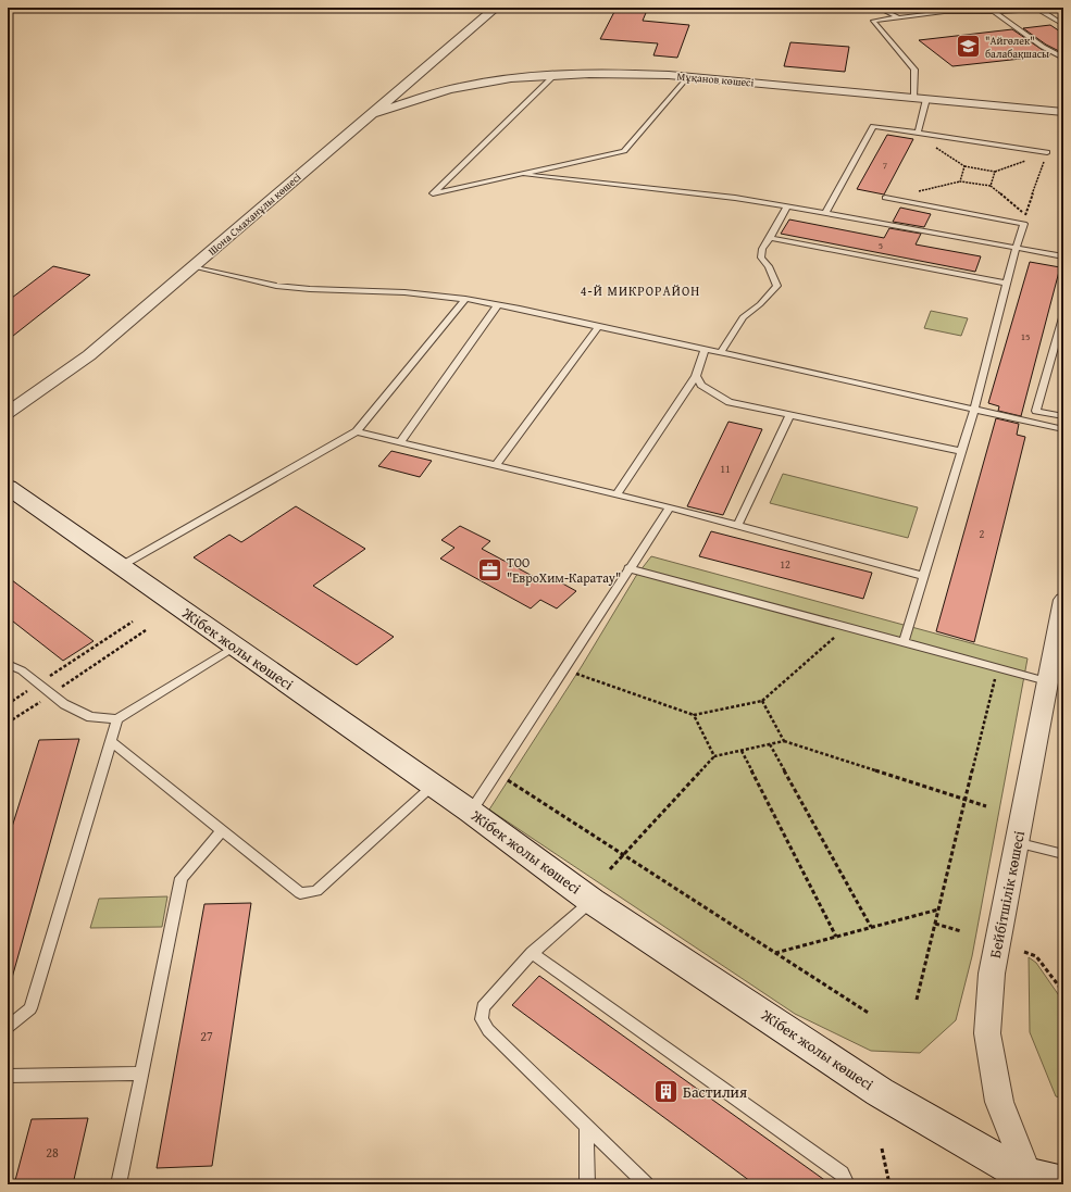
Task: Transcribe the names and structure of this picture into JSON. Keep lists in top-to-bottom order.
{
  "streets": {
    "main road": ["Жібек жолы көшесі"],
    "street": ["Мұқанов көшесі", "Шона Смаханұлы көшесі", "Бейбітшілік көшесі"]
  },
  "crossings": [
    ["Мұқанов көшесі", "Шона Смаханұлы көшесі"],
    ["Жібек жолы көшесі", "Бейбітшілік көшесі"]
  ],
  "districts": ["4-Й МИКРОРАЙОН"],
  "places": {
    "school or university": ["\"Айгөлек\" балабақшасы"],
    "office": ["ТОО \"ЕвроХим-Каратау\""],
    "building": ["Бастилия"]
  },
  "house_numbers": [
    "7",
    "5",
    "15",
    "11",
    "2",
    "12",
    "27",
    "28"
  ]
}
